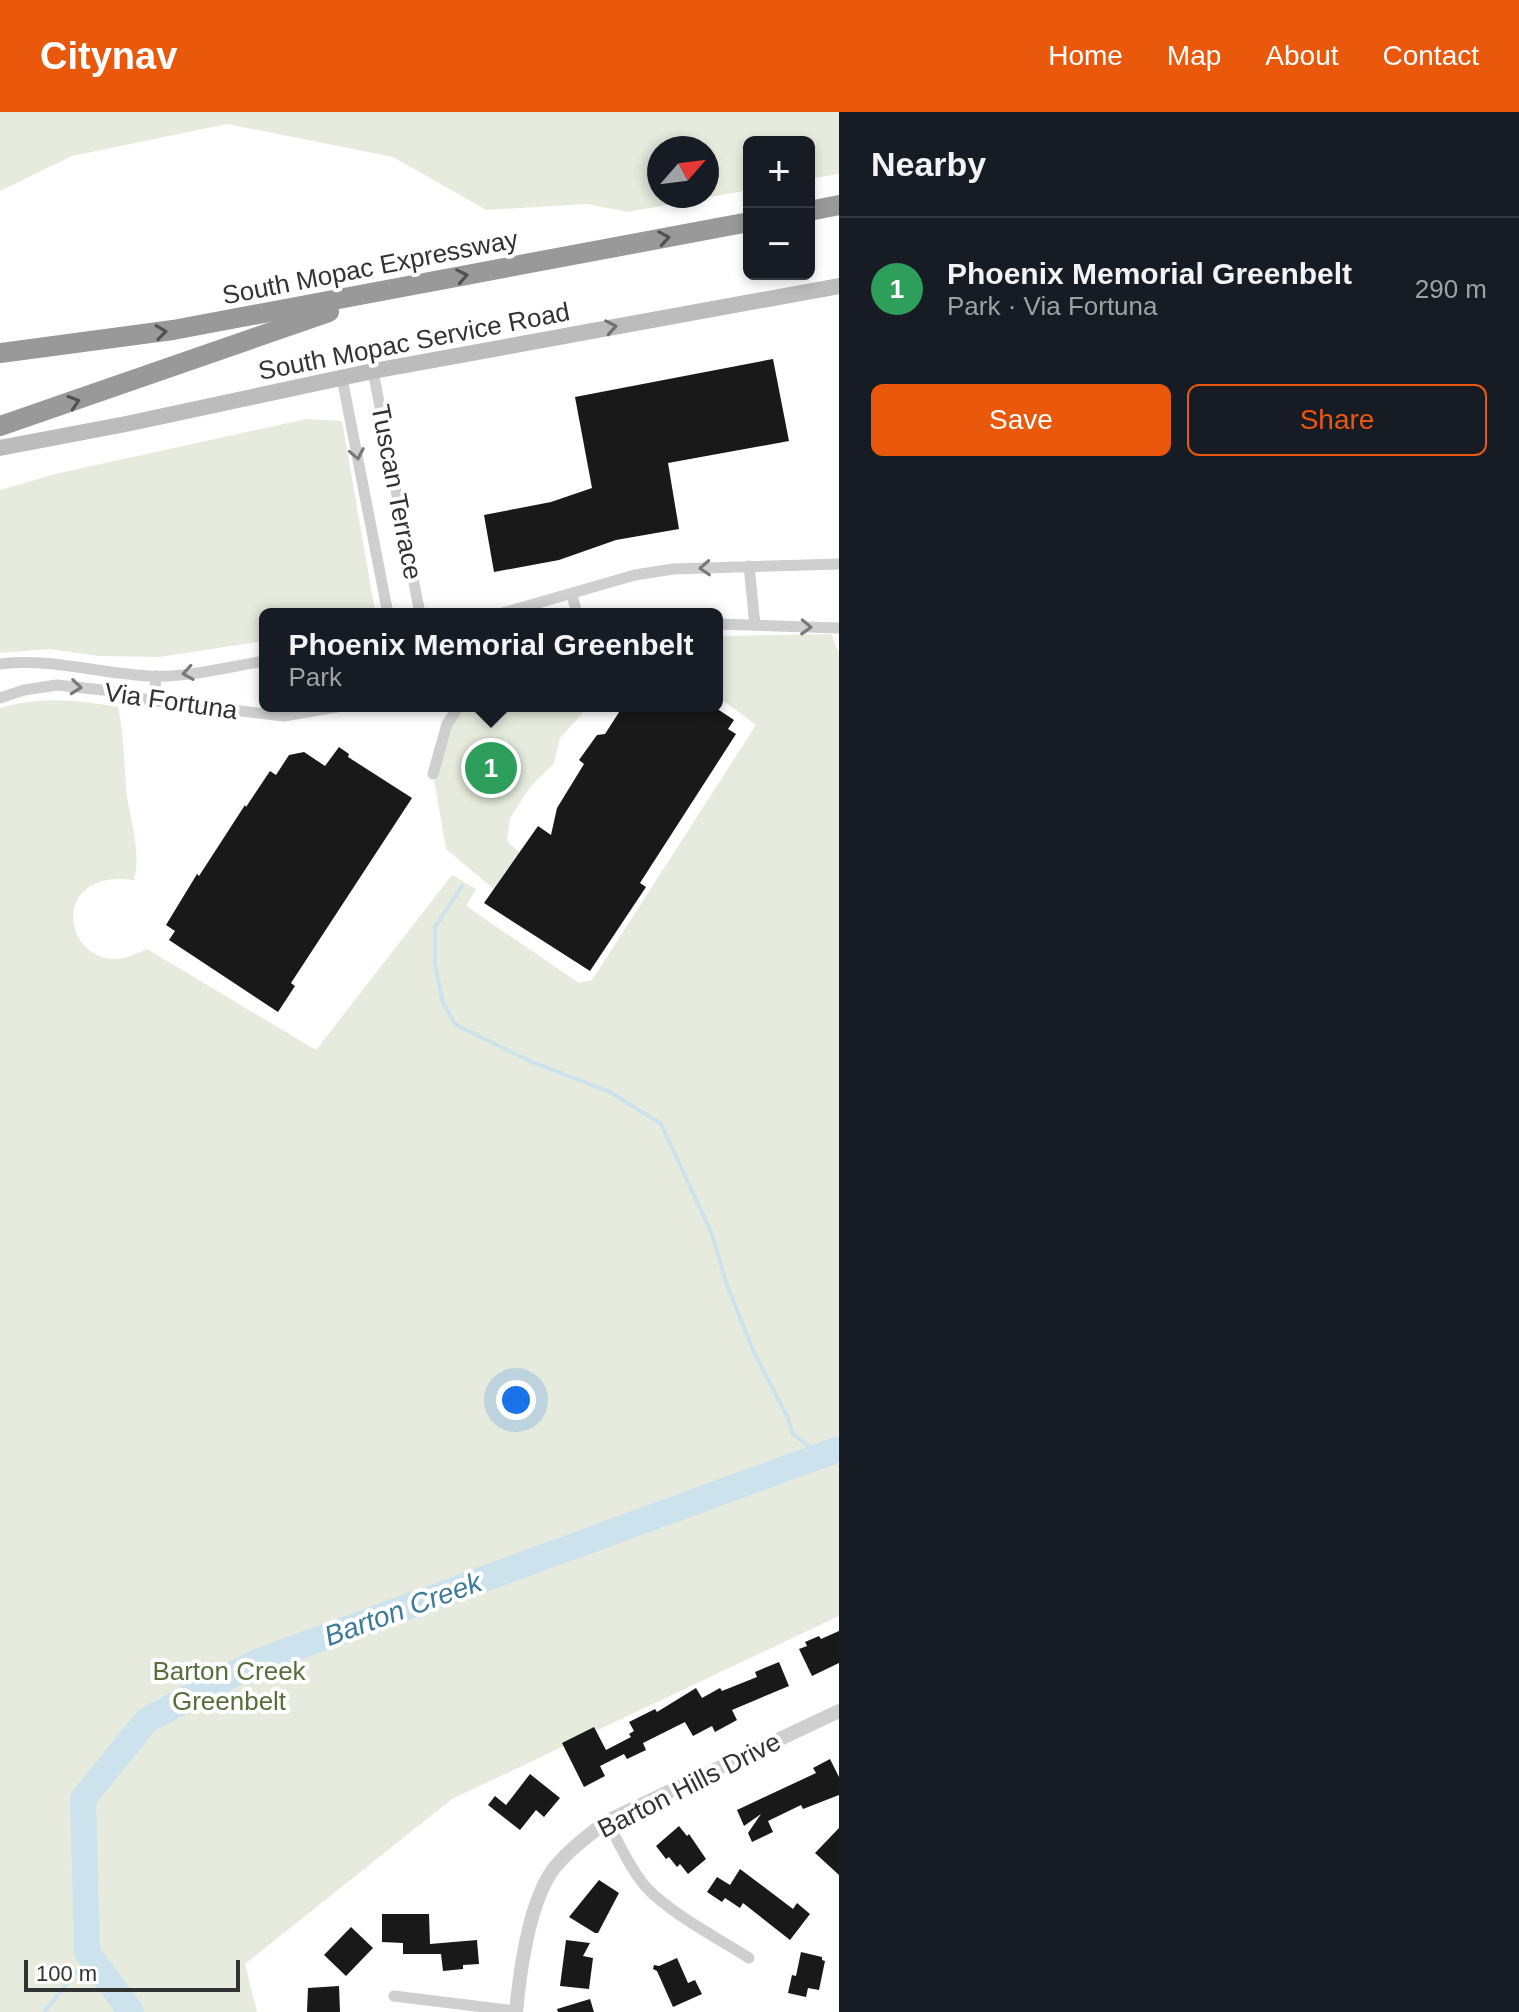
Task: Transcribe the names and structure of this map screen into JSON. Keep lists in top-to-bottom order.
{
  "streets": {
    "highway": ["South Mopac Expressway"],
    "main road": ["South Mopac Service Road"],
    "street": ["Tuscan Terrace", "Via Fortuna", "Barton Hills Drive"]
  },
  "crossings": [
    ["South Mopac Service Road", "Tuscan Terrace"]
  ],
  "one_way": ["South Mopac Service Road"],
  "water": ["Barton Creek"],
  "parks": ["Barton Creek Greenbelt"],
  "scale_bar": "100 m",
  "north": "top right",
  "page": {
    "header": "Citynav",
    "nav": [
      "Home",
      "Map",
      "About",
      "Contact"
    ],
    "heading": "Nearby",
    "map_buttons": ["+", "−"],
    "list": [
      {
        "mark": "1",
        "name": "Phoenix Memorial Greenbelt",
        "note": "Park · Via Fortuna",
        "value": "290 m"
      }
    ],
    "buttons": ["Save", "Share"],
    "popup": ["Phoenix Memorial Greenbelt", "Park"],
    "pins": "1",
    "scale": "100 m"
  }
}
